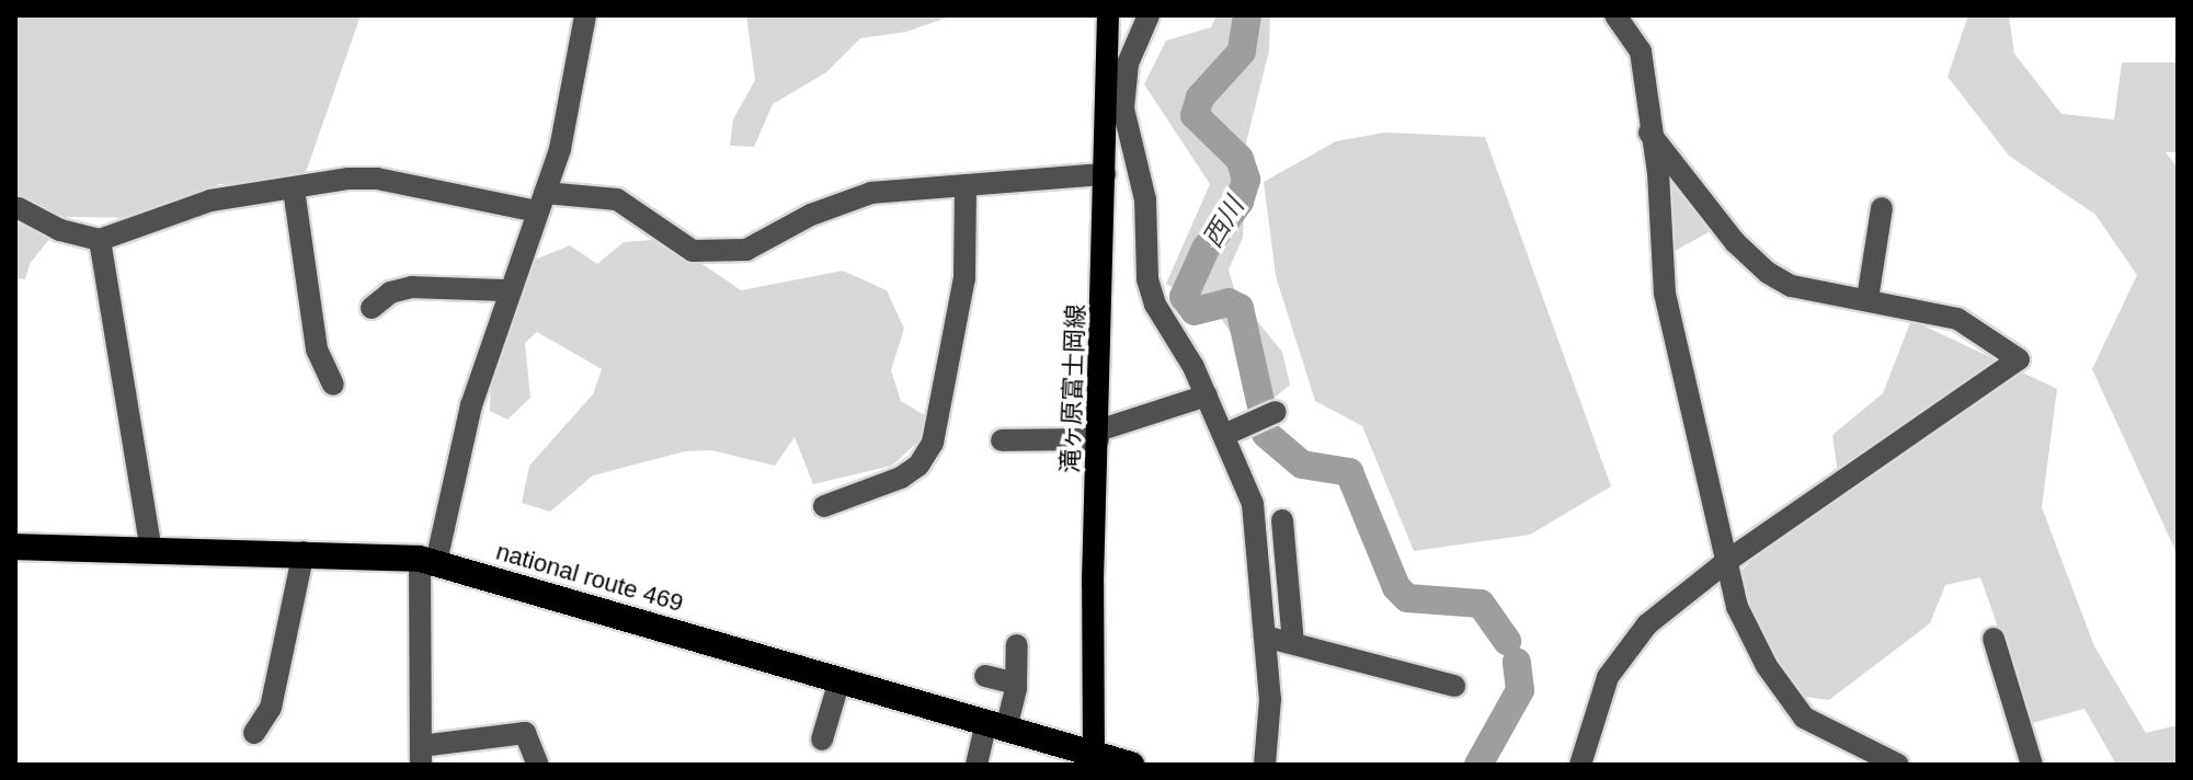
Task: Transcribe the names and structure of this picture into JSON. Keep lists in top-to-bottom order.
{
  "streets": {
    "highway": ["national route 469"],
    "main road": ["滝ヶ原富士岡線"]
  },
  "crossings": [
    ["滝ヶ原富士岡線", "national route 469"]
  ],
  "water": ["西川"]
}
